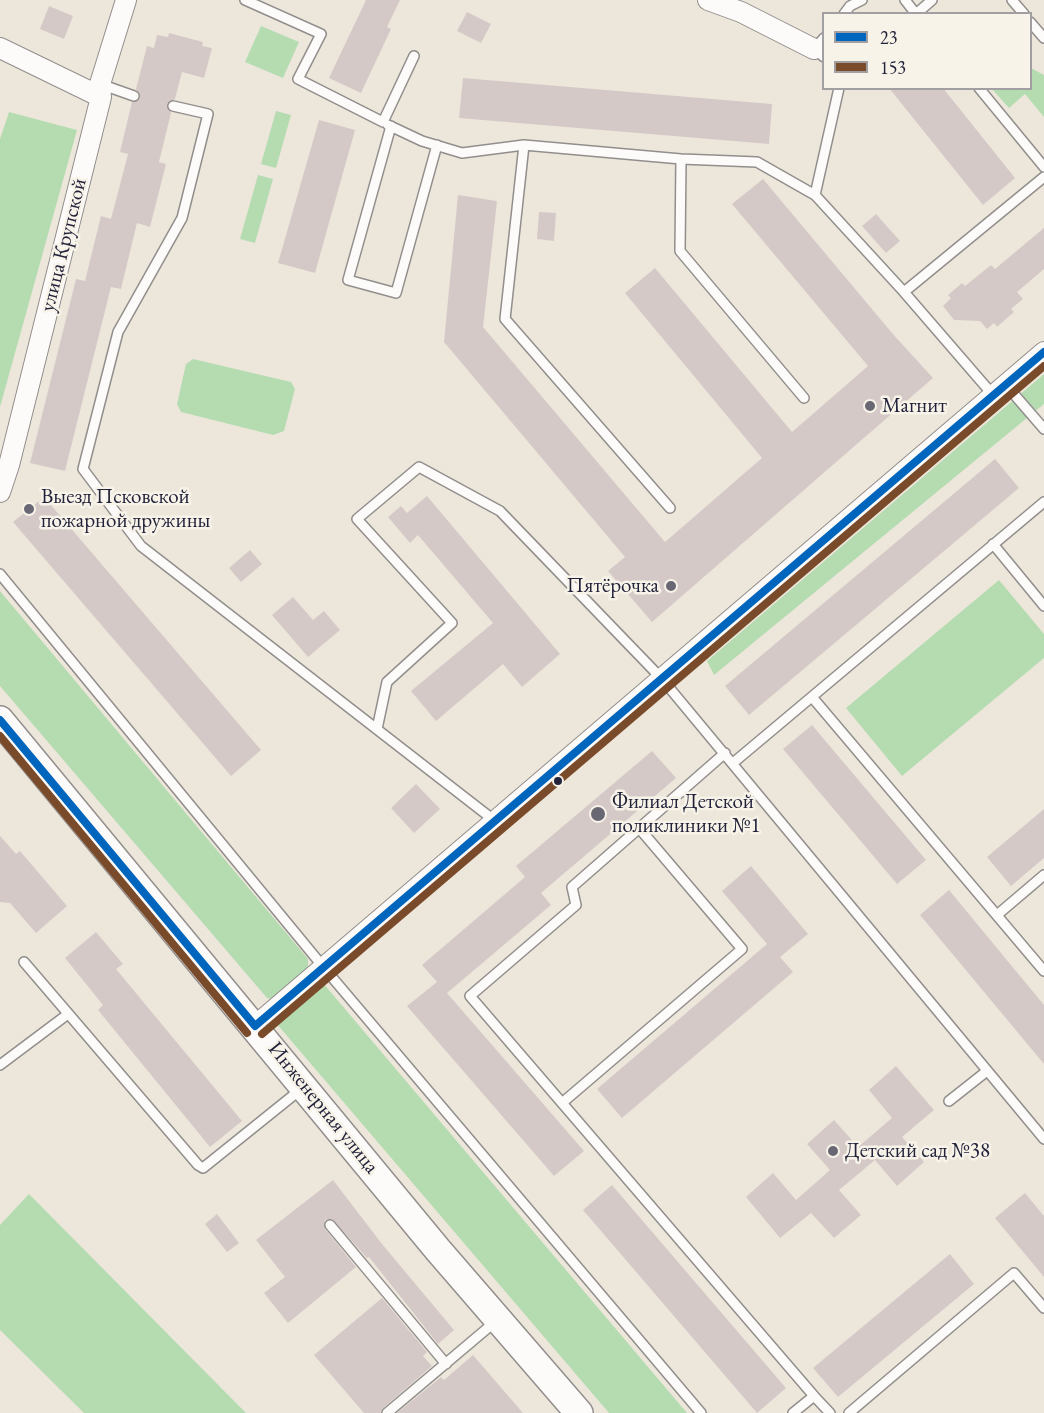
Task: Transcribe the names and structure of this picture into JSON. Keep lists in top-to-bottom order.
{
  "streets": {
    "main road": ["Инженерная улица"],
    "street": ["улица Крупской"]
  },
  "places": [
    "Магнит",
    "Выезд Псковской пожарной дружины",
    "Пятёрочка",
    "Филиал Детской поликлиники №1",
    "Детский сад №38"
  ],
  "lines": ["transit line 23", "transit line 153"],
  "legend": ["23", "153"]
}
